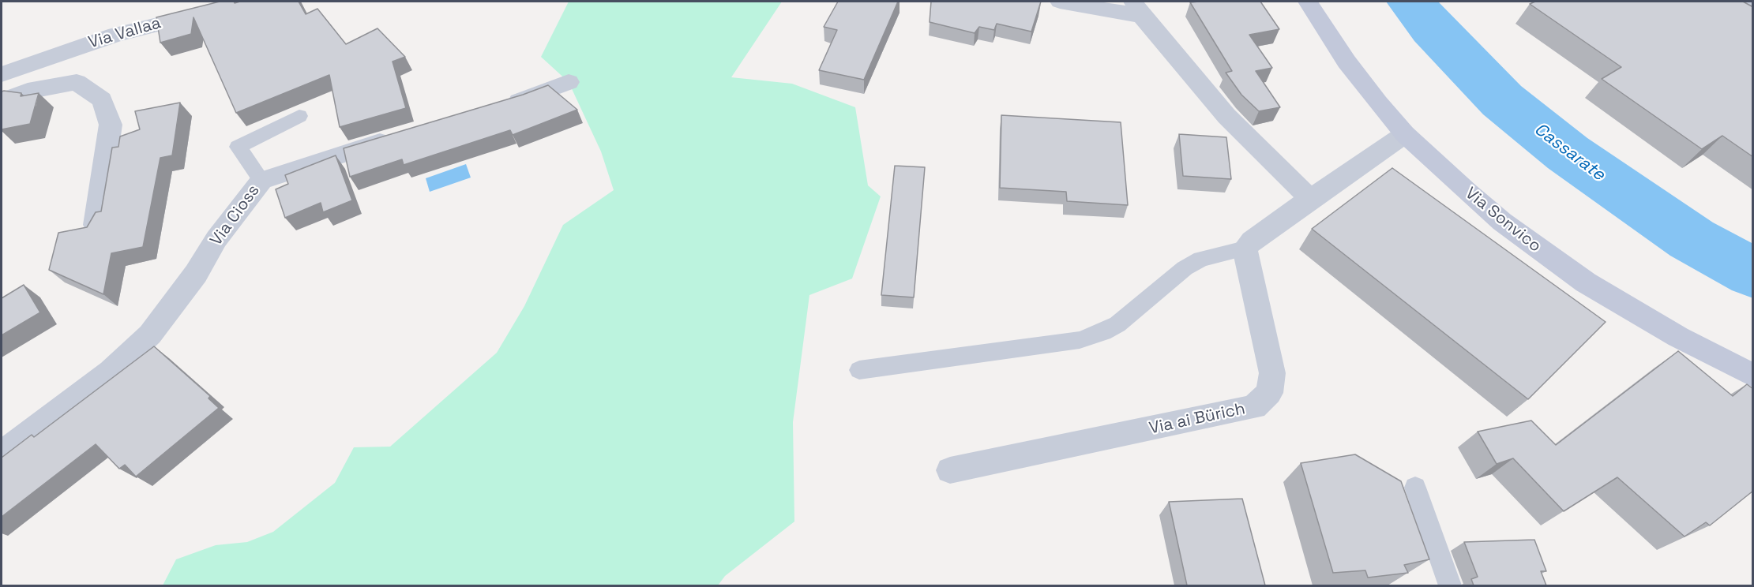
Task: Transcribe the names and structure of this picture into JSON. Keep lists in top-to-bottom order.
{
  "streets": {
    "street": [
      "Via Vallaa",
      "Via Cioss",
      "Via Sonvico",
      "Via ai Bürich"
    ]
  },
  "water": ["Cassarate"]
}
